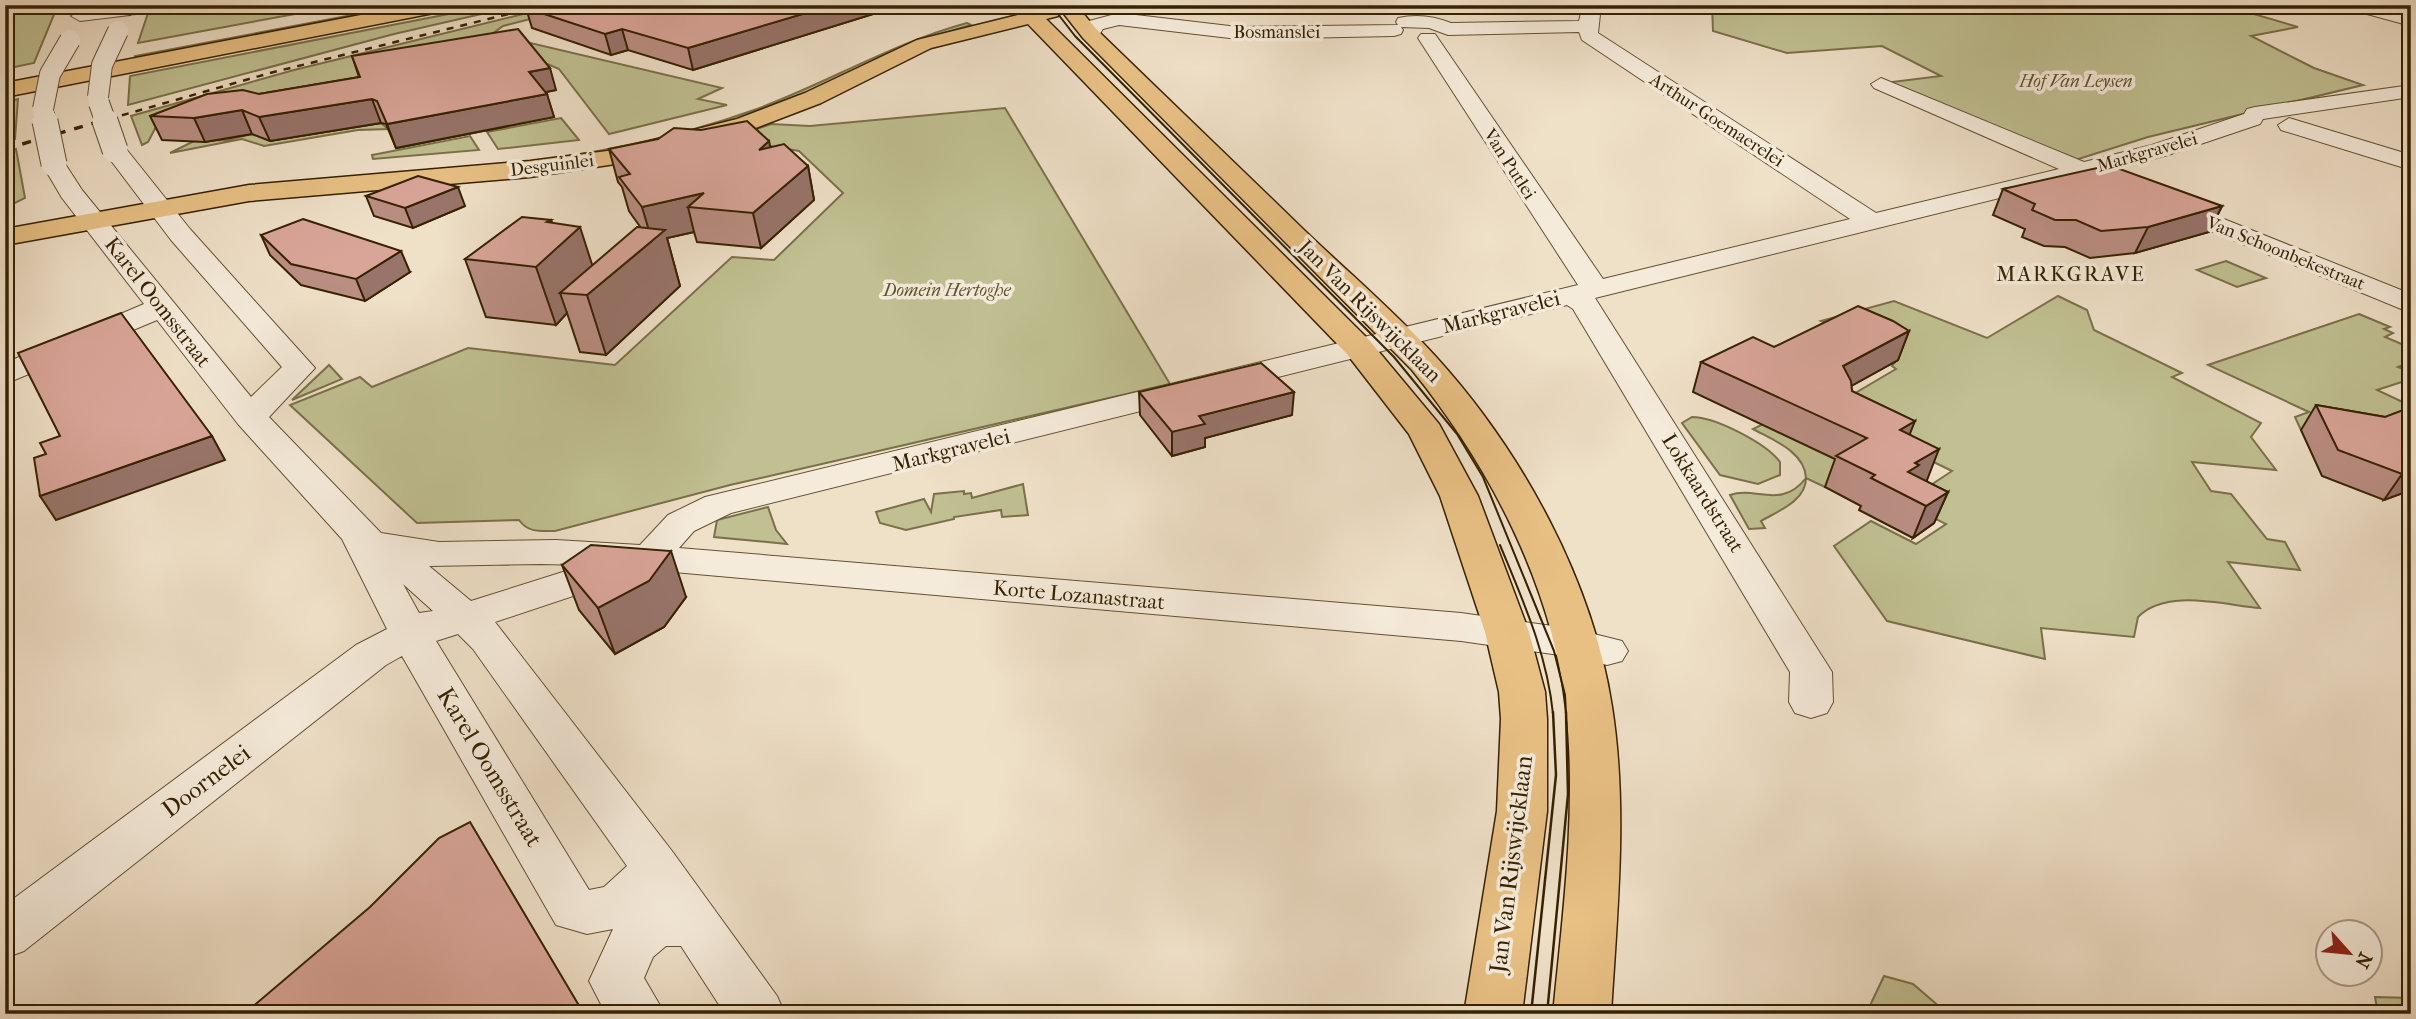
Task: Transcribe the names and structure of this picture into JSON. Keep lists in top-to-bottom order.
{
  "streets": {
    "main road": ["Desguinlei", "Jan Van Rijswijcklaan"],
    "street": [
      "Bosmanslei",
      "Arthur Goemaerelei",
      "Markgravelei",
      "Van Putlei",
      "Van Schoonbekestraat",
      "Karel Oomsstraat",
      "Lokkaardstraat",
      "Korte Lozanastraat",
      "Doornelei"
    ]
  },
  "crossings": [
    ["Bosmanslei", "Van Putlei"],
    ["Arthur Goemaerelei", "Markgravelei"],
    ["Markgravelei", "Van Putlei"],
    ["Markgravelei", "Karel Oomsstraat"],
    ["Markgravelei", "Jan Van Rijswijcklaan"],
    ["Markgravelei", "Lokkaardstraat"],
    ["Markgravelei", "Korte Lozanastraat"],
    ["Markgravelei", "Doornelei"],
    ["Van Putlei", "Lokkaardstraat"],
    ["Desguinlei", "Karel Oomsstraat"],
    ["Desguinlei", "Jan Van Rijswijcklaan"],
    ["Karel Oomsstraat", "Korte Lozanastraat"],
    ["Karel Oomsstraat", "Doornelei"],
    ["Jan Van Rijswijcklaan", "Korte Lozanastraat"]
  ],
  "districts": ["MARKGRAVE"],
  "parks": ["Hof Van Leysen", "Domein Hertoghe"],
  "north": "bottom right"
}
